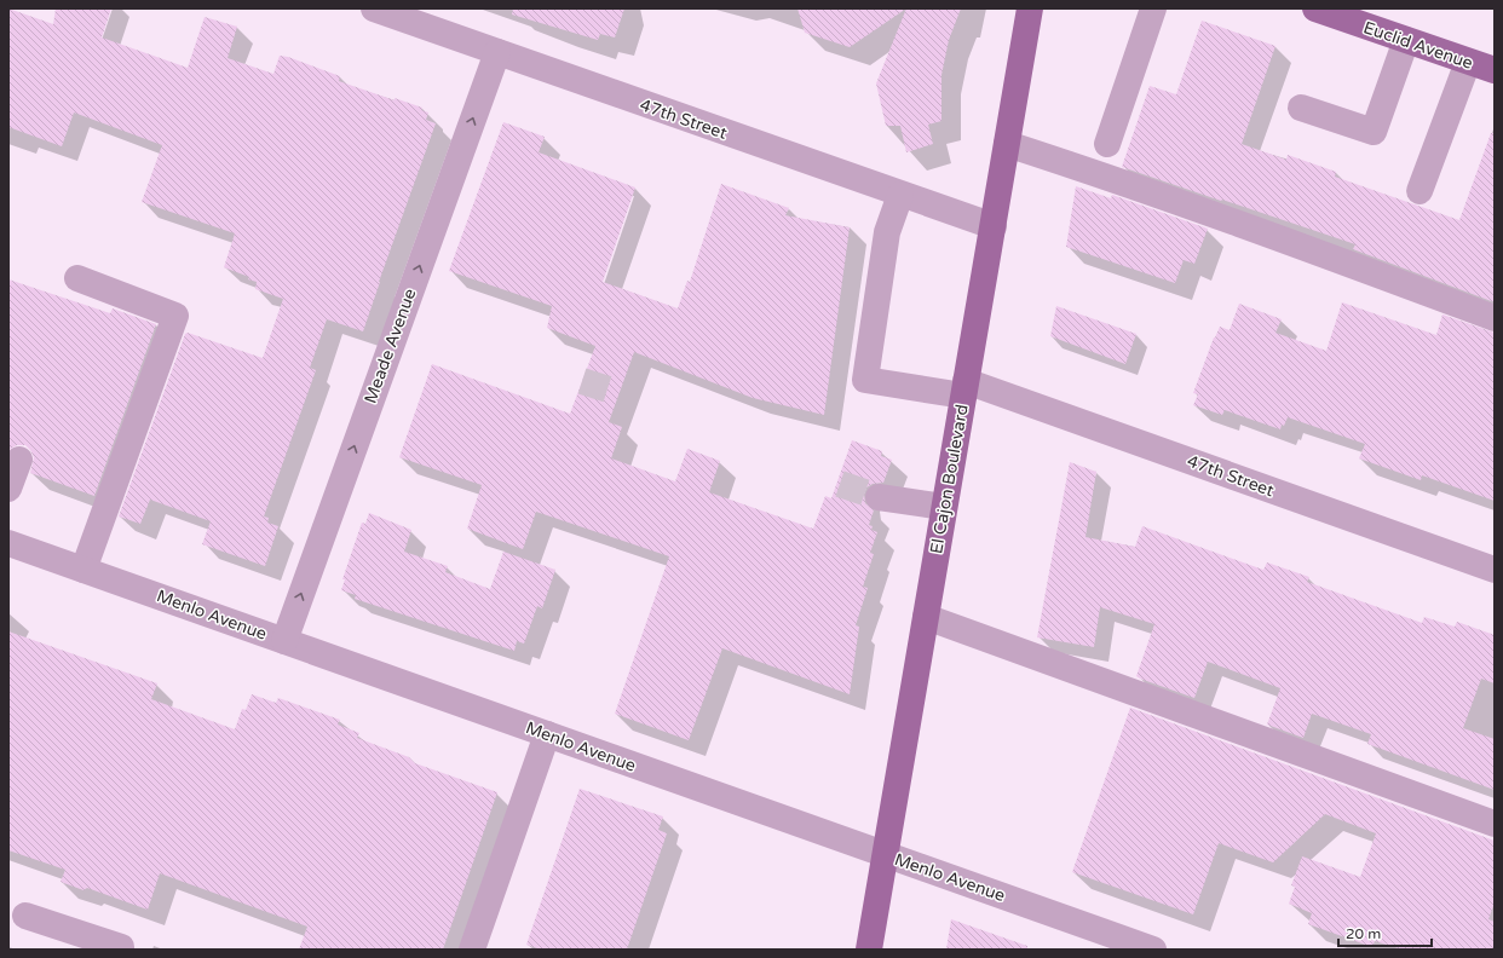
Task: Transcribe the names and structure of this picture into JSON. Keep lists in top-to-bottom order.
{
  "streets": {
    "main road": ["Euclid Avenue", "El Cajon Boulevard"],
    "street": ["47th Street", "Meade Avenue", "Menlo Avenue"]
  },
  "crossings": [
    ["47th Street", "Meade Avenue"],
    ["47th Street", "El Cajon Boulevard"],
    ["Meade Avenue", "Menlo Avenue"],
    ["El Cajon Boulevard", "Menlo Avenue"]
  ],
  "one_way": ["Meade Avenue"],
  "scale_bar": "20 m"
}
